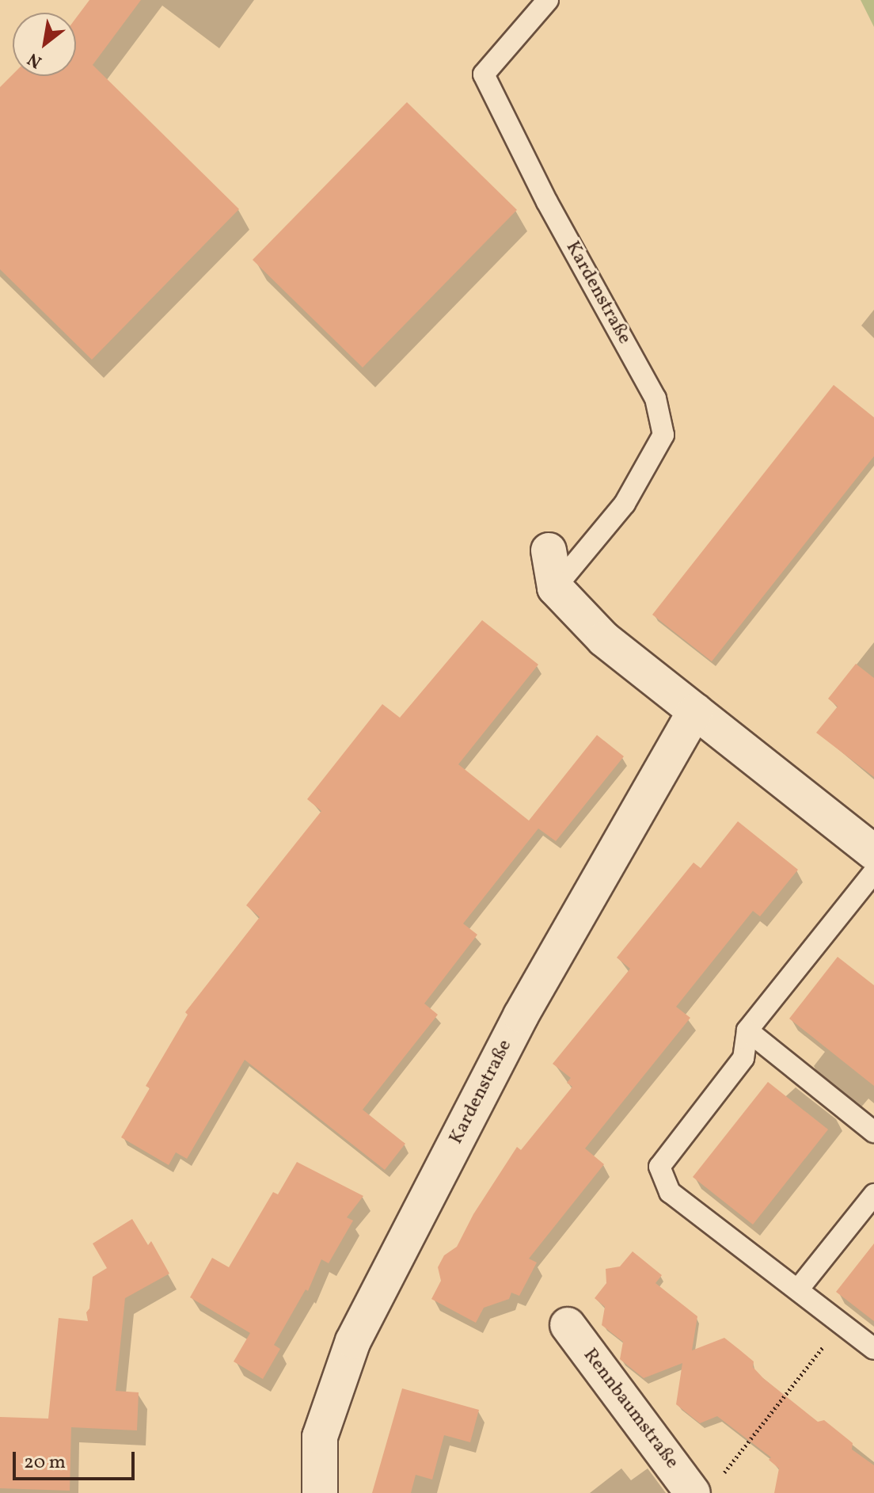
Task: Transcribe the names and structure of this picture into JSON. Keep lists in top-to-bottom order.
{
  "streets": {
    "street": ["Kardenstraße", "Rennbaumstraße"]
  },
  "scale_bar": "20 m",
  "north": "bottom left"
}
